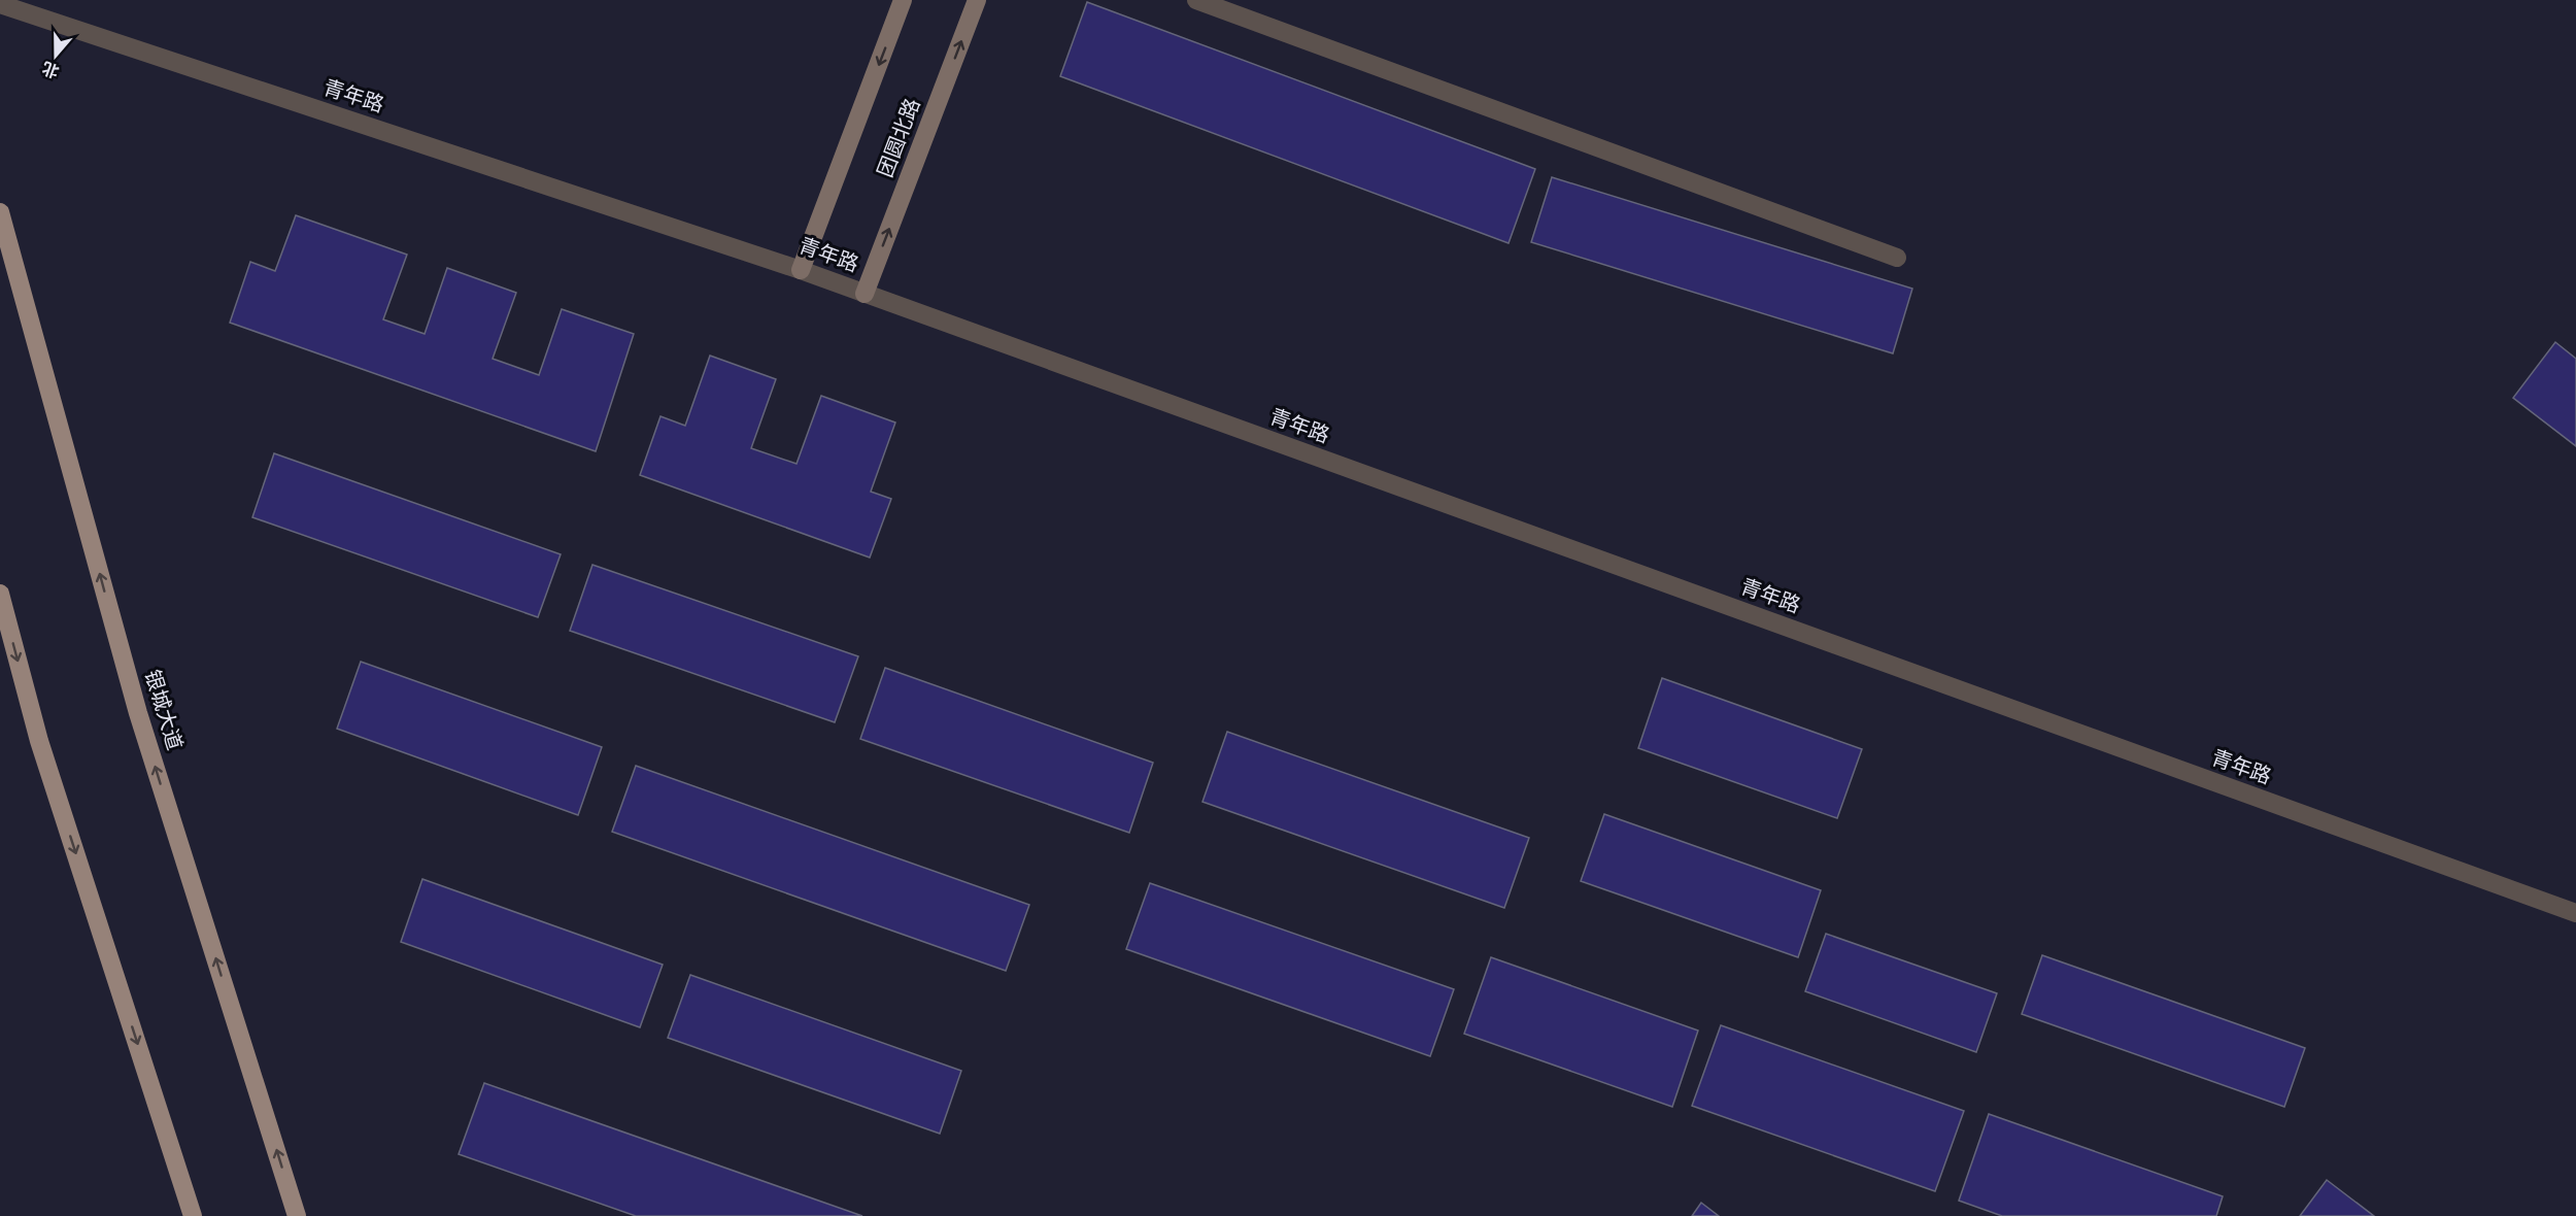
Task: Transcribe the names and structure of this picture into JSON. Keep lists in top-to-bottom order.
{
  "streets": {
    "main road": ["团圆北路", "银城大道"],
    "street": ["青年路"]
  },
  "crossings": [
    ["青年路", "团圆北路"]
  ],
  "north": "bottom"
}
